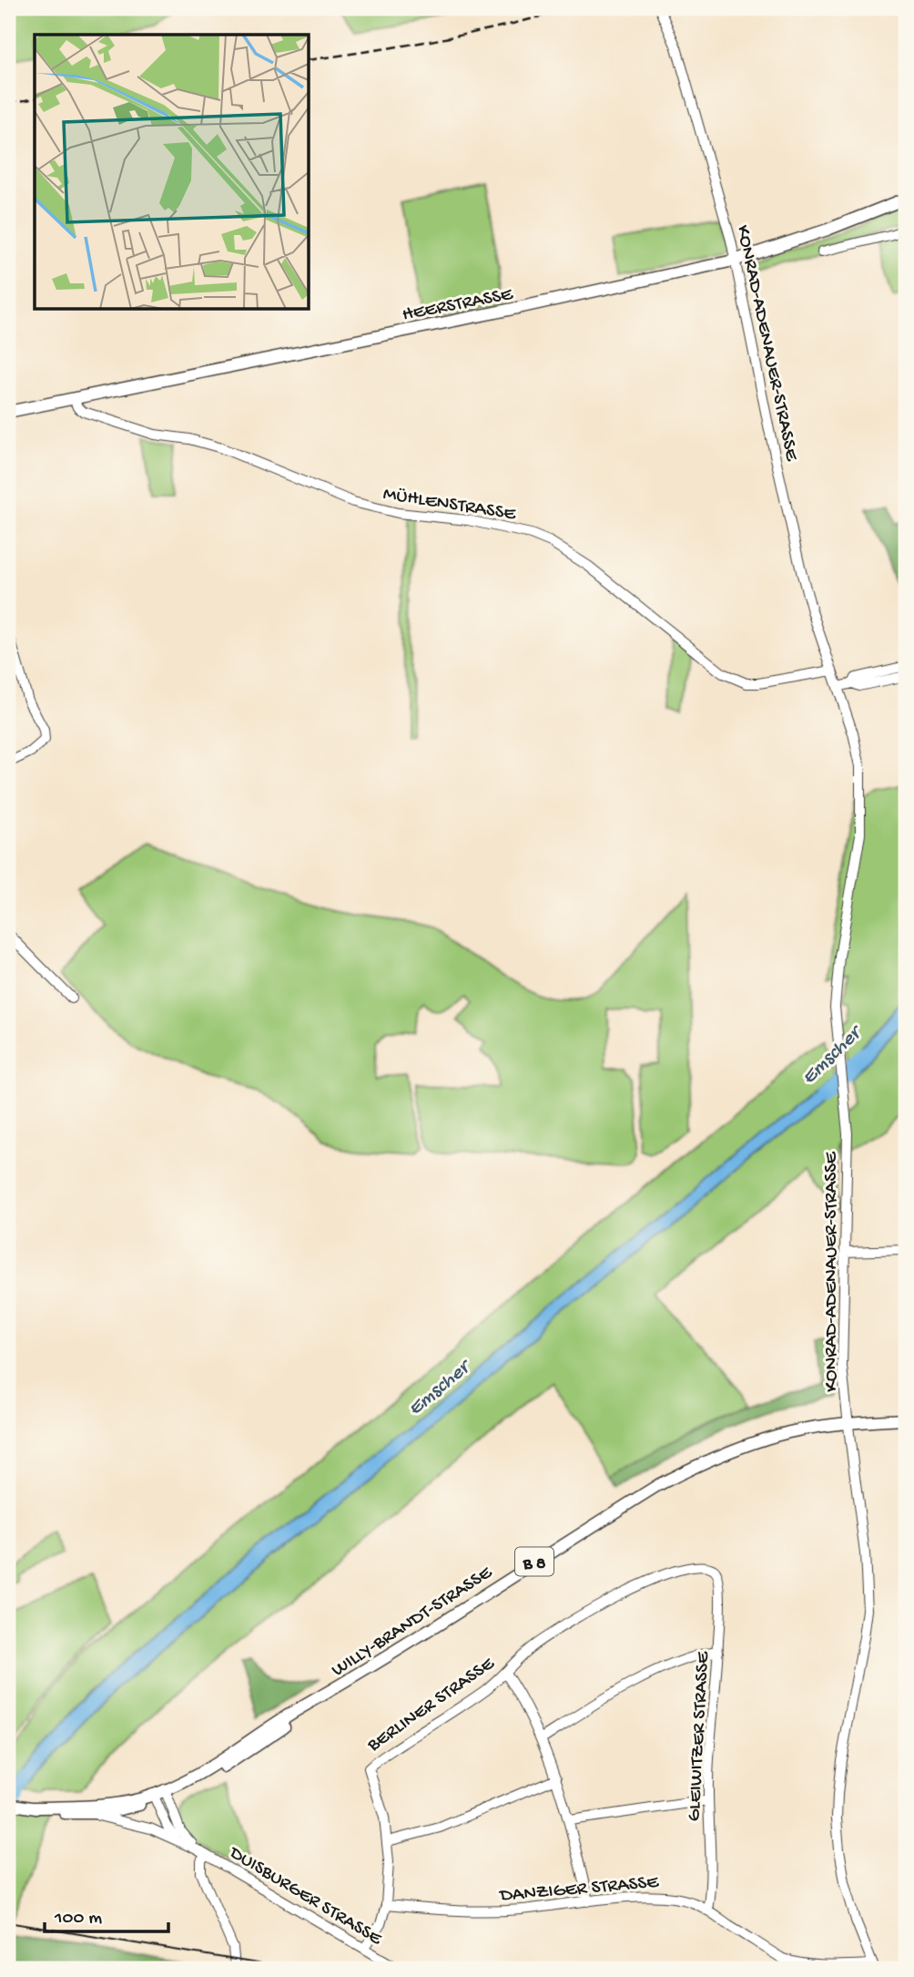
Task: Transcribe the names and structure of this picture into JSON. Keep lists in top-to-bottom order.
{
  "streets": {
    "main road": ["HEERSTRASSE", "B 8", "WILLY-BRANDT-STRASSE"],
    "street": [
      "KONRAD-ADENAUER-STRASSE",
      "MÜHLENSTRASSE",
      "BERLINER STRASSE",
      "GLEIWITZER STRASSE",
      "DANZIGER STRASSE",
      "DUISBURGER STRASSE"
    ]
  },
  "crossings": [
    ["HEERSTRASSE", "KONRAD-ADENAUER-STRASSE"],
    ["HEERSTRASSE", "MÜHLENSTRASSE"],
    ["KONRAD-ADENAUER-STRASSE", "MÜHLENSTRASSE"],
    ["KONRAD-ADENAUER-STRASSE", "WILLY-BRANDT-STRASSE"],
    ["KONRAD-ADENAUER-STRASSE", "DANZIGER STRASSE"],
    ["WILLY-BRANDT-STRASSE", "DUISBURGER STRASSE"],
    ["BERLINER STRASSE", "GLEIWITZER STRASSE"],
    ["BERLINER STRASSE", "DANZIGER STRASSE"],
    ["BERLINER STRASSE", "DUISBURGER STRASSE"],
    ["GLEIWITZER STRASSE", "DANZIGER STRASSE"]
  ],
  "water": ["Emscher"],
  "scale_bar": "100 m"
}
